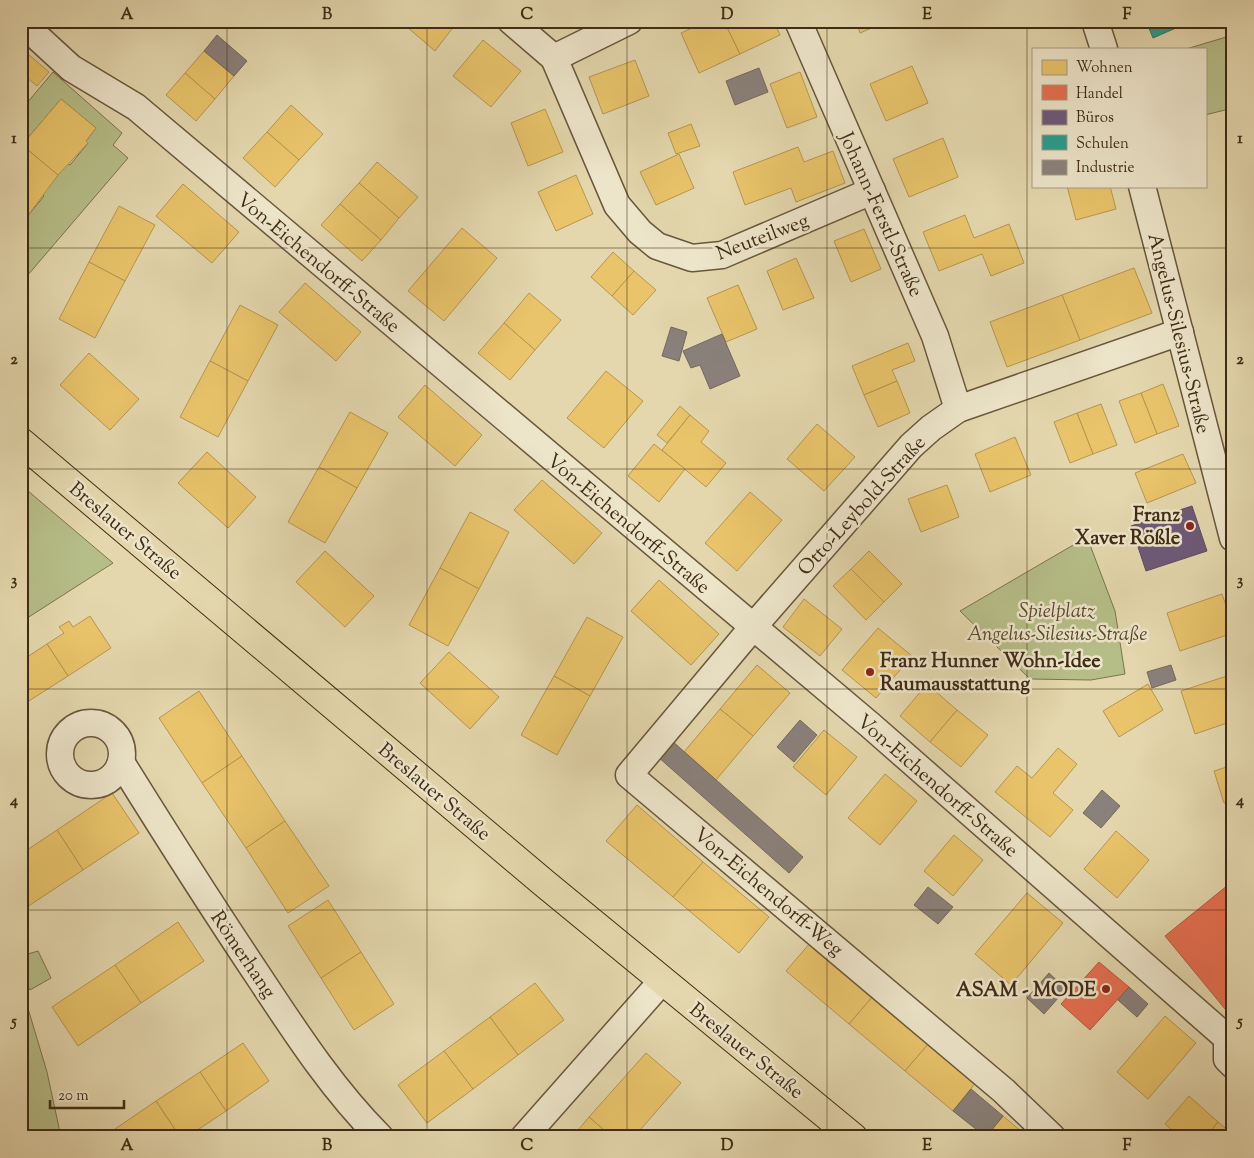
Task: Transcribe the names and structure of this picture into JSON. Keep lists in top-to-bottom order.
{
  "streets": {
    "main road": ["Breslauer Straße"],
    "street": [
      "Johann-Ferstl-Straße",
      "Neuteilweg",
      "Von-Eichendorff-Straße",
      "Angelus-Silesius-Straße",
      "Otto-Leybold-Straße",
      "Von-Eichendorff-Weg",
      "Römerhang"
    ]
  },
  "crossings": [
    ["Johann-Ferstl-Straße", "Neuteilweg"],
    ["Johann-Ferstl-Straße", "Otto-Leybold-Straße"],
    ["Von-Eichendorff-Straße", "Otto-Leybold-Straße"],
    ["Von-Eichendorff-Straße", "Von-Eichendorff-Weg"],
    ["Angelus-Silesius-Straße", "Otto-Leybold-Straße"],
    ["Otto-Leybold-Straße", "Von-Eichendorff-Weg"]
  ],
  "parks": ["Spielplatz Angelus-Silesius-Straße"],
  "places": ["Franz Xaver Rößle", "Franz Hunner Wohn-Idee Raumausstattung", "ASAM - MODE"],
  "legend": [
    "Wohnen",
    "Handel",
    "Büros",
    "Schulen",
    "Industrie"
  ],
  "scale_bar": "20 m",
  "grid": {
    "columns": [
      "A",
      "B",
      "C",
      "D",
      "E",
      "F"
    ],
    "rows": [
      "1",
      "2",
      "3",
      "4",
      "5"
    ]
  }
}
